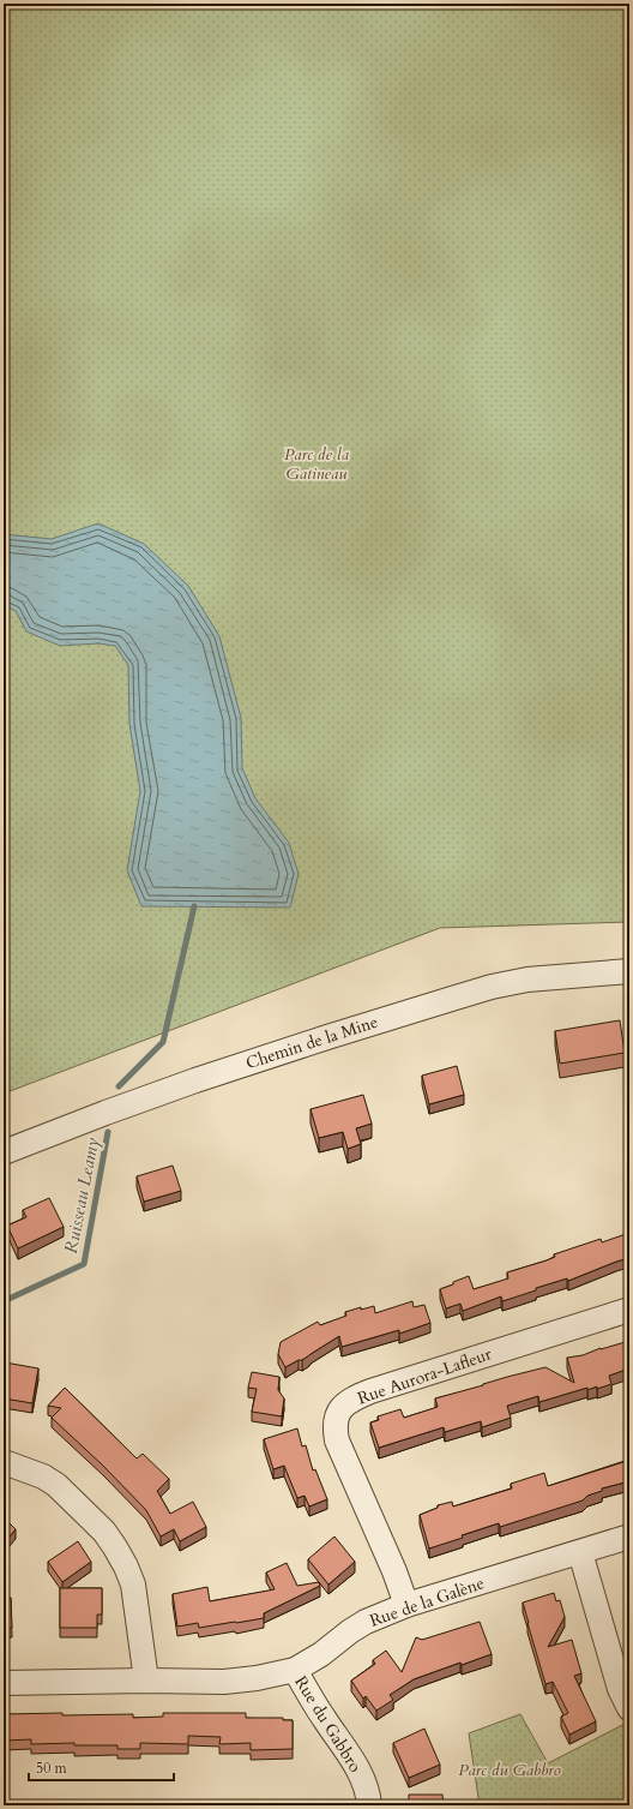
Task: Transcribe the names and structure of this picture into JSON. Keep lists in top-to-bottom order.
{
  "streets": {
    "street": [
      "Chemin de la Mine",
      "Rue Aurora-Lafleur",
      "Rue de la Galène",
      "Rue du Gabbro"
    ]
  },
  "crossings": [
    ["Rue Aurora-Lafleur", "Rue de la Galène"],
    ["Rue de la Galène", "Rue du Gabbro"]
  ],
  "water": ["Ruisseau Leamy"],
  "parks": ["Parc de la Gatineau", "Parc du Gabbro"],
  "scale_bar": "50 m"
}
